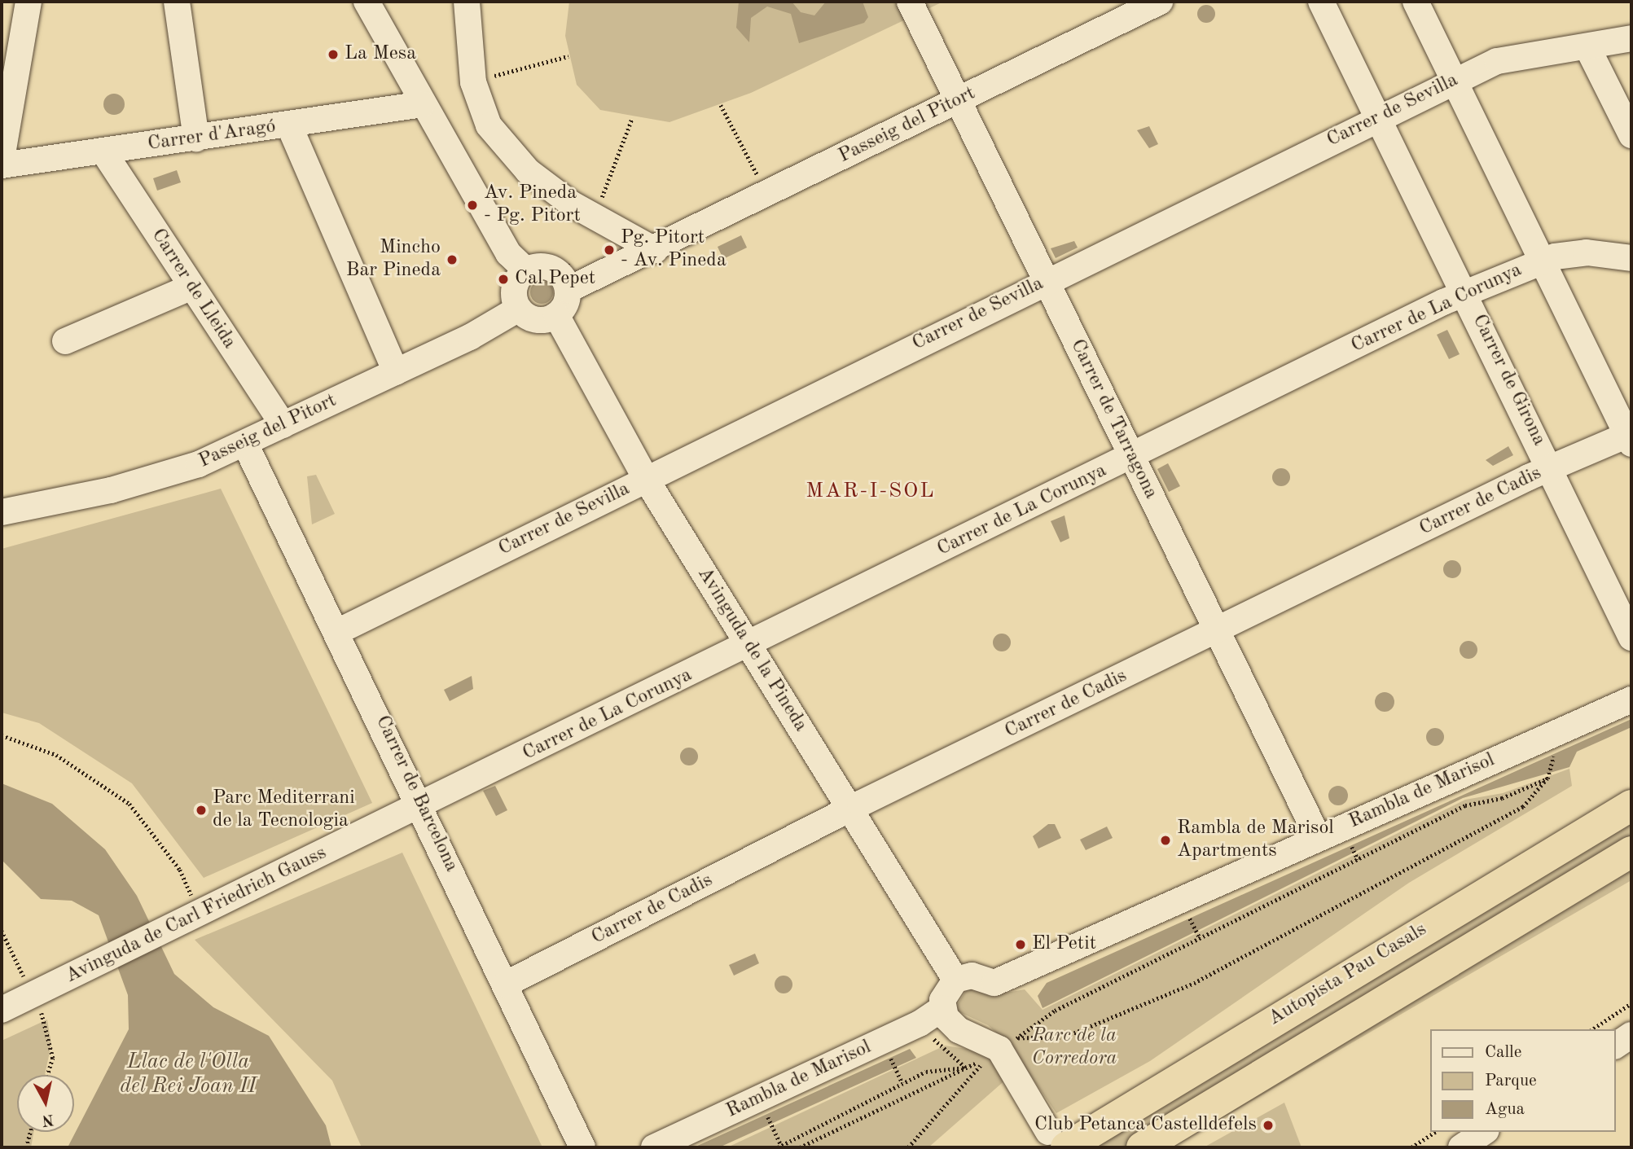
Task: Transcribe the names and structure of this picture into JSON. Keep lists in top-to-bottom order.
{
  "streets": {
    "highway": ["Autopista Pau Casals"],
    "street": [
      "Carrer de Sevilla",
      "Passeig del Pitort",
      "Carrer d'Aragó",
      "Carrer de Lleida",
      "Carrer de La Corunya",
      "Carrer de Girona",
      "Carrer de Tarragona",
      "Carrer de Cadis",
      "Avinguda de la Pineda",
      "Rambla de Marisol",
      "Carrer de Barcelona",
      "Avinguda de Carl Friedrich Gauss"
    ]
  },
  "crossings": [
    ["Carrer de Sevilla", "Carrer de Girona"],
    ["Carrer de Sevilla", "Carrer de Tarragona"],
    ["Carrer de Sevilla", "Avinguda de la Pineda"],
    ["Carrer de Sevilla", "Carrer de Barcelona"],
    ["Passeig del Pitort", "Carrer de Lleida"],
    ["Passeig del Pitort", "Carrer de Tarragona"],
    ["Passeig del Pitort", "Avinguda de la Pineda"],
    ["Passeig del Pitort", "Carrer de Barcelona"],
    ["Carrer d'Aragó", "Carrer de Lleida"],
    ["Carrer de La Corunya", "Carrer de Girona"],
    ["Carrer de La Corunya", "Carrer de Tarragona"],
    ["Carrer de La Corunya", "Avinguda de la Pineda"],
    ["Carrer de La Corunya", "Carrer de Barcelona"],
    ["Carrer de La Corunya", "Avinguda de Carl Friedrich Gauss"],
    ["Carrer de Girona", "Carrer de Cadis"],
    ["Carrer de Tarragona", "Carrer de Cadis"],
    ["Carrer de Tarragona", "Rambla de Marisol"],
    ["Carrer de Cadis", "Avinguda de la Pineda"],
    ["Carrer de Cadis", "Carrer de Barcelona"],
    ["Avinguda de la Pineda", "Rambla de Marisol"],
    ["Carrer de Barcelona", "Avinguda de Carl Friedrich Gauss"]
  ],
  "districts": ["MAR-I-SOL"],
  "water": ["Llac de l'Olla del Rei Joan II"],
  "parks": ["Parc de la Corredora"],
  "places": [
    "La Mesa",
    "Av. Pineda - Pg. Pitort",
    "Pg. Pitort - Av. Pineda",
    "Mincho Bar Pineda",
    "Cal Pepet",
    "Parc Mediterrani de la Tecnologia",
    "Rambla de Marisol Apartments",
    "El Petit",
    "Club Petanca Castelldefels"
  ],
  "legend": ["Calle", "Parque", "Agua"],
  "north": "bottom"
}
